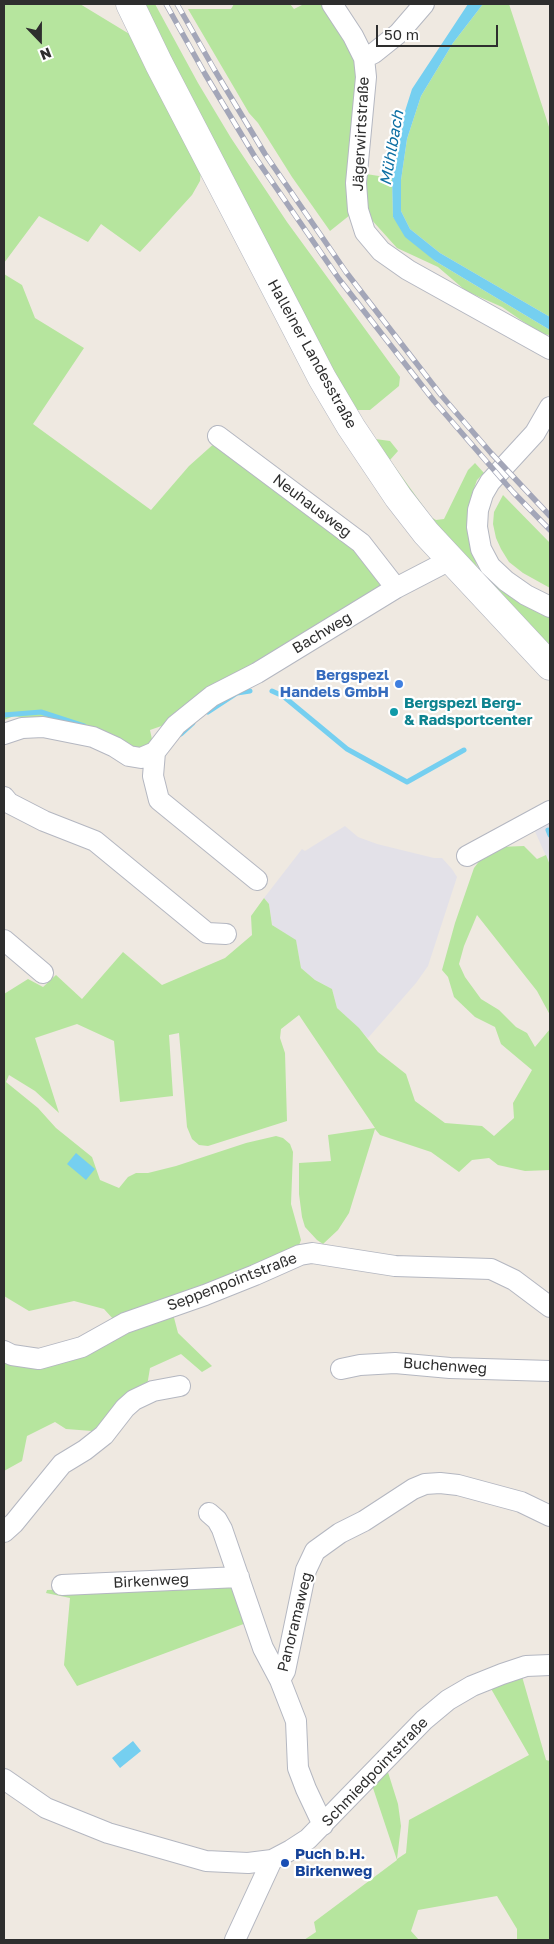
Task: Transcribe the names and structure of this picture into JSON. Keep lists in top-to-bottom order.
{
  "streets": {
    "main road": ["Halleiner Landesstraße"],
    "street": [
      "Jägerwirtstraße",
      "Neuhausweg",
      "Bachweg",
      "Seppenpointstraße",
      "Buchenweg",
      "Birkenweg",
      "Panoramaweg",
      "Schmiedpointstraße"
    ]
  },
  "crossings": [
    ["Halleiner Landesstraße", "Bachweg"],
    ["Neuhausweg", "Bachweg"],
    ["Panoramaweg", "Schmiedpointstraße"]
  ],
  "water": ["Mühlbach"],
  "places": ["Bergspezl Handels GmbH", "Bergspezl Berg- & Radsportcenter", "Puch b.H. Birkenweg"],
  "scale_bar": "50 m",
  "north": "bottom"
}
